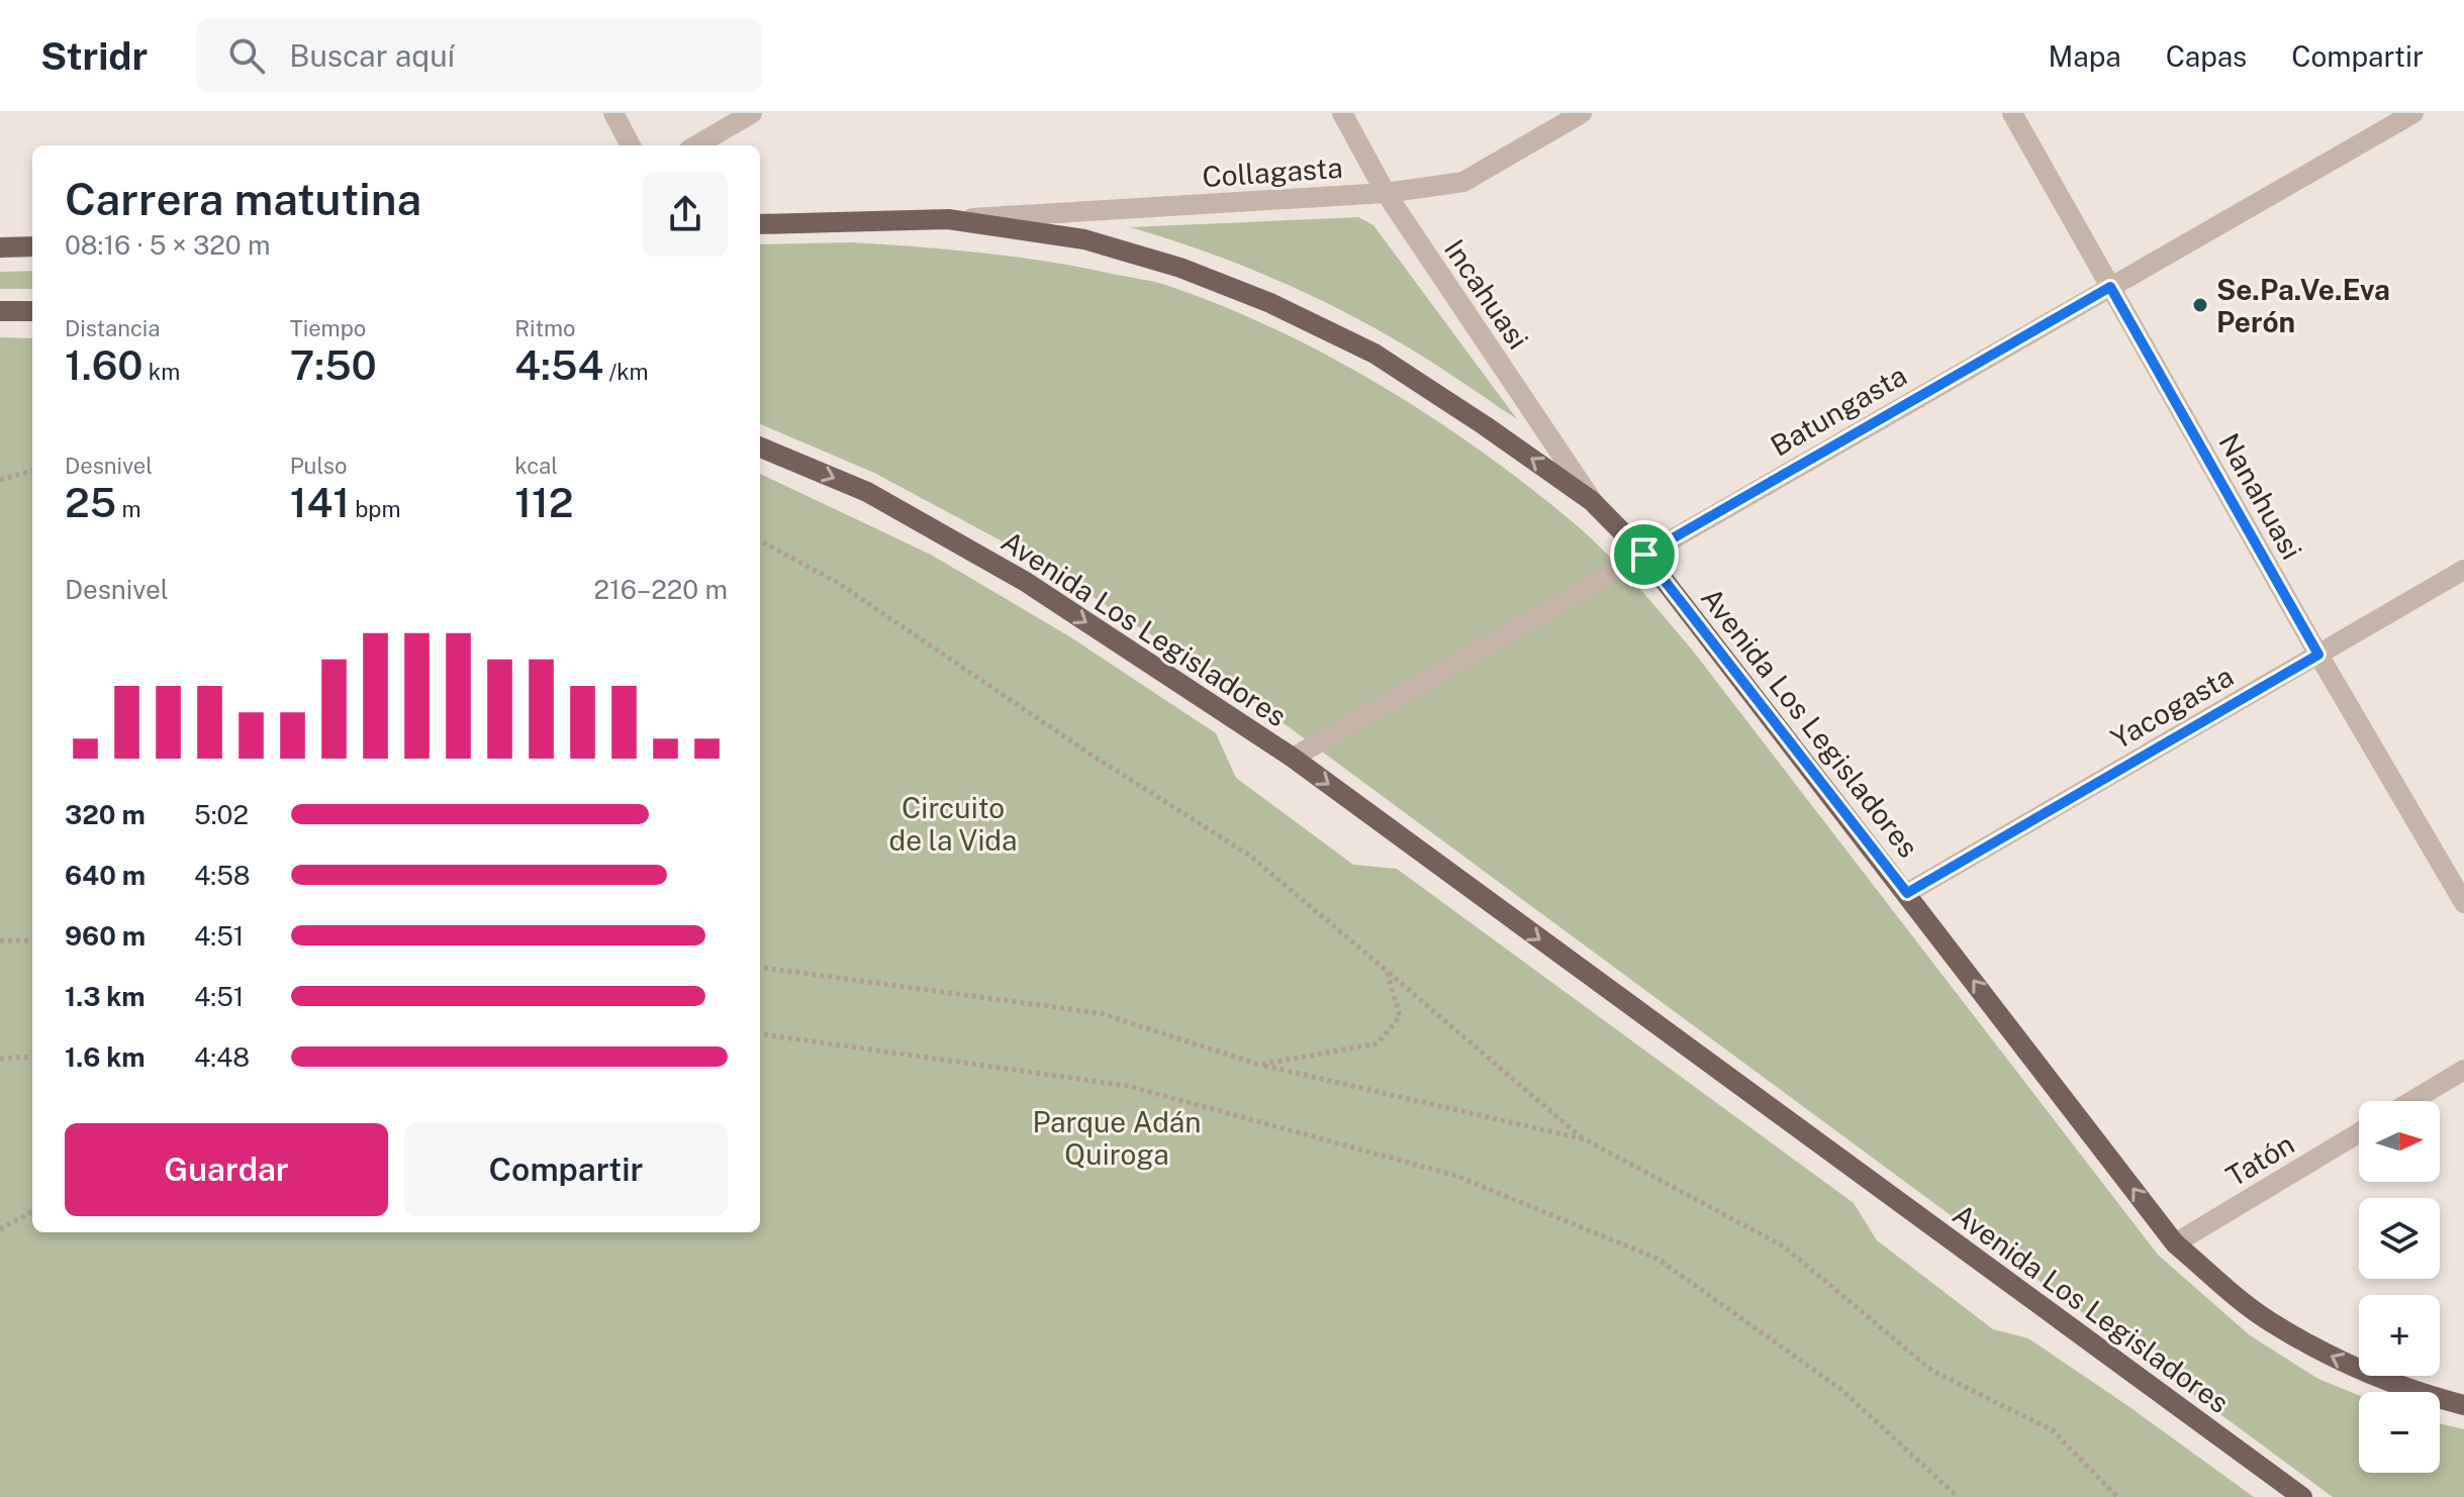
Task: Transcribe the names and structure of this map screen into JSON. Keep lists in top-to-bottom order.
{
  "streets": {
    "main road": ["Avenida Los Legisladores"],
    "street": [
      "Collagasta",
      "Incahuasi",
      "Batungasta",
      "Nanahuasi",
      "Yacogasta",
      "Tatón"
    ]
  },
  "crossings": [
    ["Collagasta", "Incahuasi"],
    ["Collagasta", "Avenida Los Legisladores"],
    ["Incahuasi", "Avenida Los Legisladores"],
    ["Batungasta", "Nanahuasi"],
    ["Batungasta", "Avenida Los Legisladores"],
    ["Nanahuasi", "Yacogasta"],
    ["Avenida Los Legisladores", "Yacogasta"],
    ["Avenida Los Legisladores", "Tatón"]
  ],
  "parks": ["Circuito de la Vida", "Parque Adán Quiroga"],
  "places": ["Se.Pa.Ve.Eva Perón"],
  "north": "right",
  "page": {
    "header": "Stridr",
    "search": "Buscar aquí",
    "nav": ["Mapa", "Capas", "Compartir"],
    "heading": ["Carrera matutina", "08:16 · 5 × 320 m"],
    "stats": [
      ["Distancia", "1.60 km"],
      ["Tiempo", "7:50"],
      ["Ritmo", "4:54 /km"],
      ["Desnivel", "25 m"],
      ["Pulso", "141 bpm"],
      ["kcal", "112"]
    ],
    "chart": ["Desnivel", "216–220 m"],
    "list": [
      {
        "name": "320 m",
        "note": "5:02"
      },
      {
        "name": "640 m",
        "note": "4:58"
      },
      {
        "name": "960 m",
        "note": "4:51"
      },
      {
        "name": "1.3 km",
        "note": "4:51"
      },
      {
        "name": "1.6 km",
        "note": "4:48"
      }
    ],
    "map_buttons": ["+", "−"],
    "buttons": ["Guardar", "Compartir"]
  }
}
